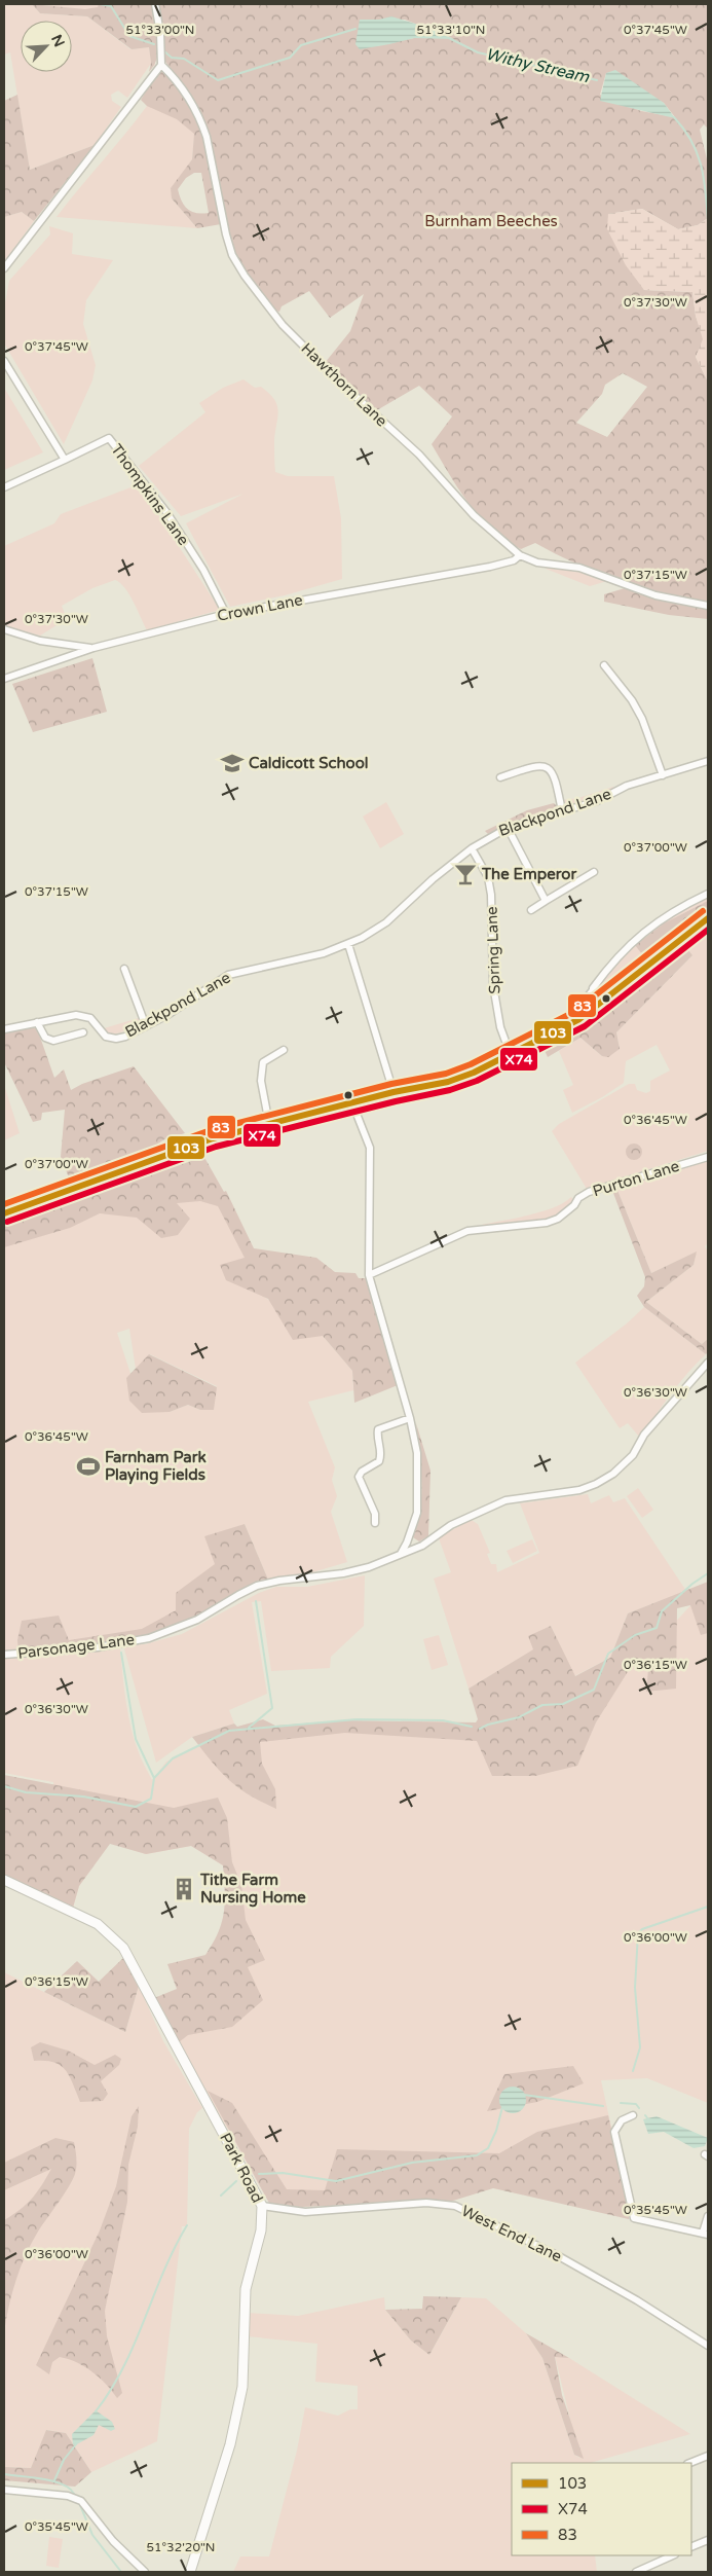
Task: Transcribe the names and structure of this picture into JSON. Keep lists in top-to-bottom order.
{
  "streets": {
    "main road": ["Park Road"],
    "street": [
      "Hawthorn Lane",
      "Thompkins Lane",
      "Crown Lane",
      "Blackpond Lane",
      "Spring Lane",
      "Purton Lane",
      "Parsonage Lane",
      "West End Lane"
    ]
  },
  "crossings": [
    ["Hawthorn Lane", "Crown Lane"],
    ["Thompkins Lane", "Crown Lane"],
    ["Blackpond Lane", "Spring Lane"],
    ["Park Road", "West End Lane"]
  ],
  "water": ["Withy Stream"],
  "parks": ["Burnham Beeches"],
  "places": {
    "school or university": ["Caldicott School"],
    "bar": ["The Emperor"],
    "sports": ["Farnham Park Playing Fields"],
    "building": ["Tithe Farm Nursing Home"]
  },
  "lines": ["transit line 83", "transit line 103", "transit line X74"],
  "legend": ["103", "X74", "83"],
  "north": "top right",
  "coordinates": [
    "0°37'45\"W",
    "51°33'00\"N",
    "51°33'10\"N",
    "0°37'30\"W",
    "0°37'15\"W",
    "0°37'00\"W",
    "0°36'45\"W",
    "0°36'30\"W",
    "0°36'15\"W",
    "0°36'00\"W",
    "0°35'45\"W",
    "51°32'20\"N"
  ]
}
